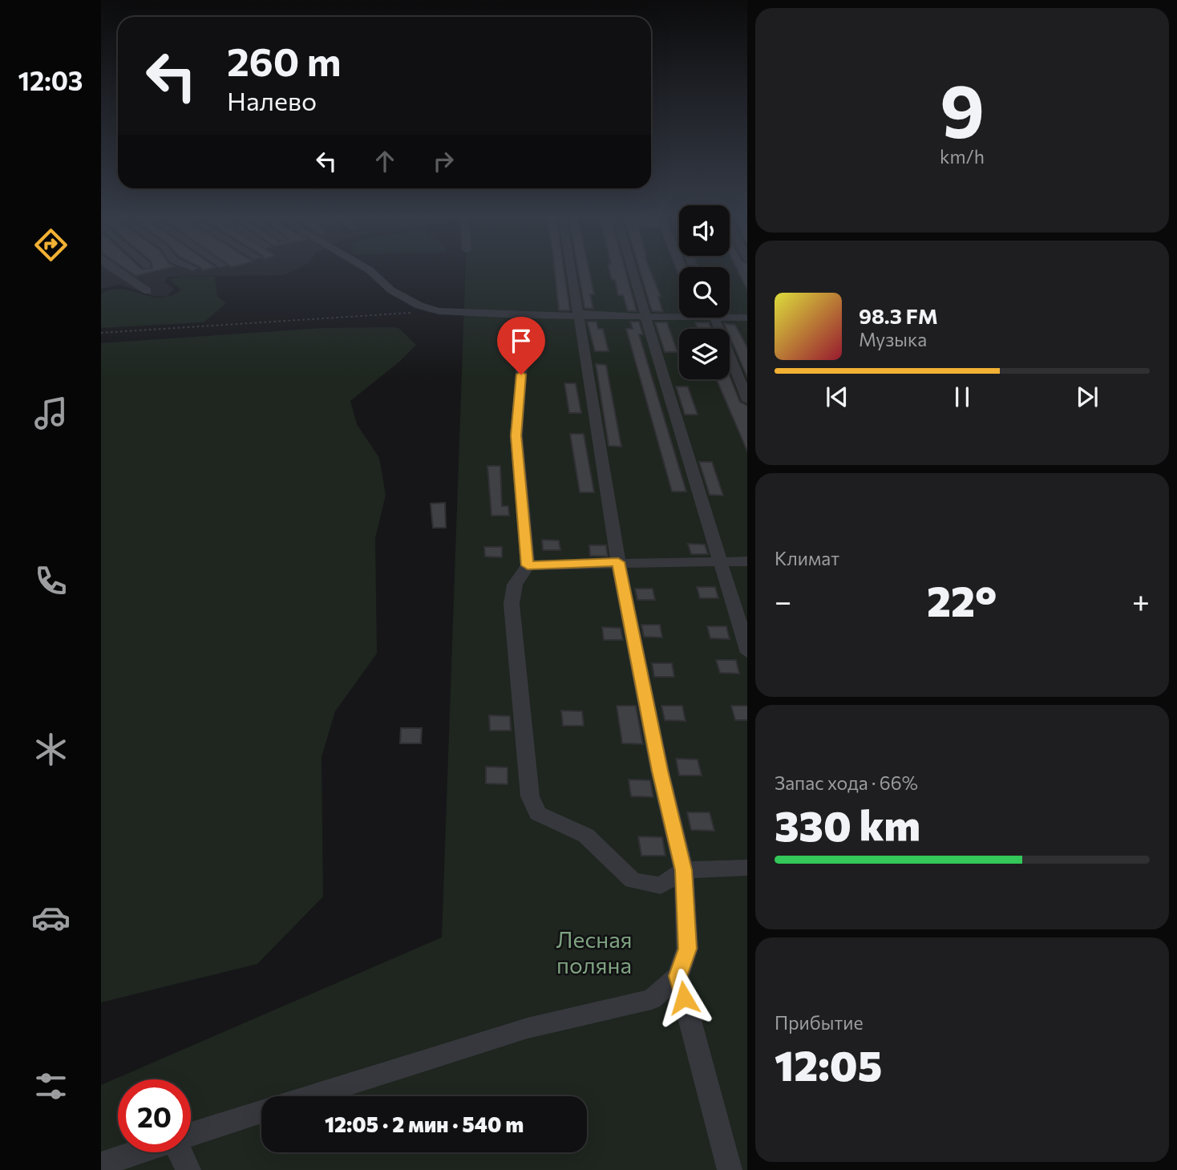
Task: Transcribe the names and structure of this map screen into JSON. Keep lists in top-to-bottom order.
{
  "parks": ["Лесная поляна"],
  "page": {
    "tabs": "12:03",
    "tile": [
      ["9", "km/h"],
      "Климат",
      ["Запас хода · 66%", "330 km"],
      ["Прибытие", "12:05"]
    ],
    "turn": ["260 m", "Налево"],
    "song": ["98.3 FM", "Музыка"],
    "heat": ["−", "22°", "+"],
    "limit": "20",
    "trip": "12:05 · 2 мин · 540 m"
  }
}
